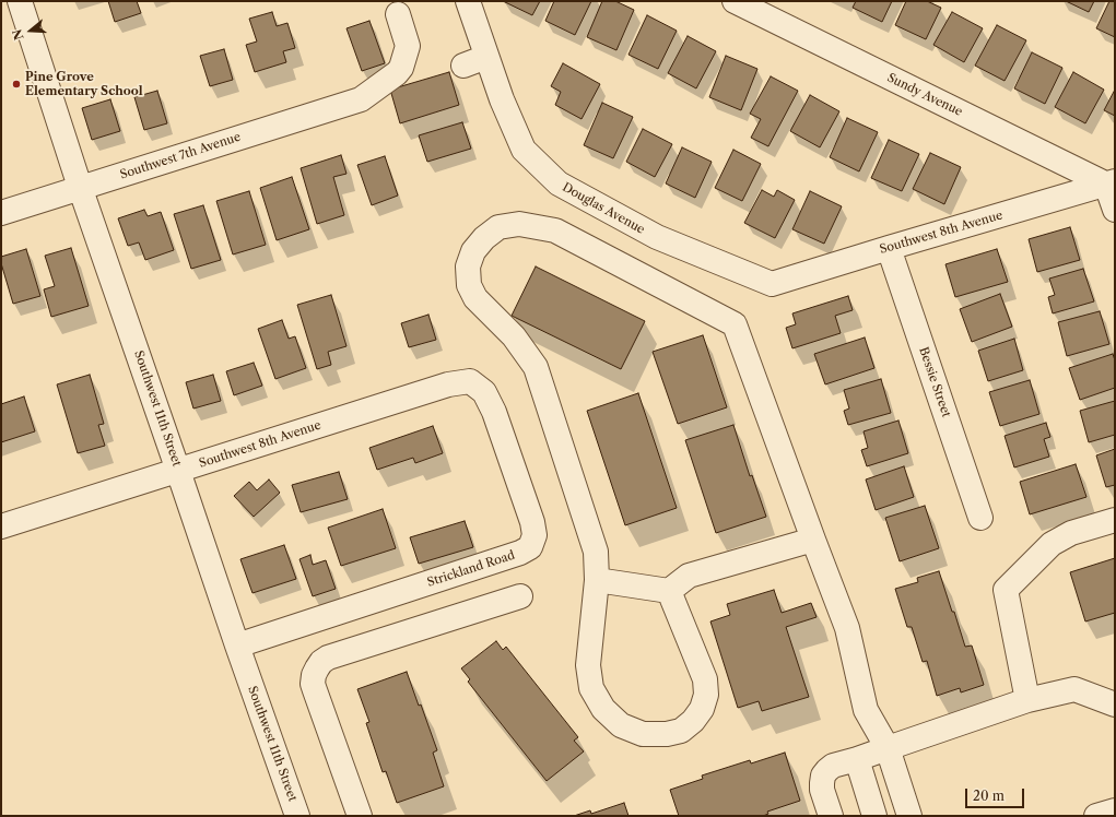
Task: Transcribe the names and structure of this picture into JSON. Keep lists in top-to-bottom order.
{
  "streets": {
    "street": [
      "Sundy Avenue",
      "Southwest 7th Avenue",
      "Douglas Avenue",
      "Southwest 8th Avenue",
      "Bessie Street",
      "Southwest 11th Street",
      "Strickland Road"
    ]
  },
  "crossings": [
    ["Sundy Avenue", "Southwest 8th Avenue"],
    ["Southwest 7th Avenue", "Southwest 11th Street"],
    ["Douglas Avenue", "Southwest 8th Avenue"],
    ["Southwest 8th Avenue", "Bessie Street"],
    ["Southwest 8th Avenue", "Southwest 11th Street"],
    ["Southwest 8th Avenue", "Strickland Road"],
    ["Southwest 11th Street", "Strickland Road"]
  ],
  "places": ["Pine Grove Elementary School"],
  "scale_bar": "20 m",
  "north": "left"
}
